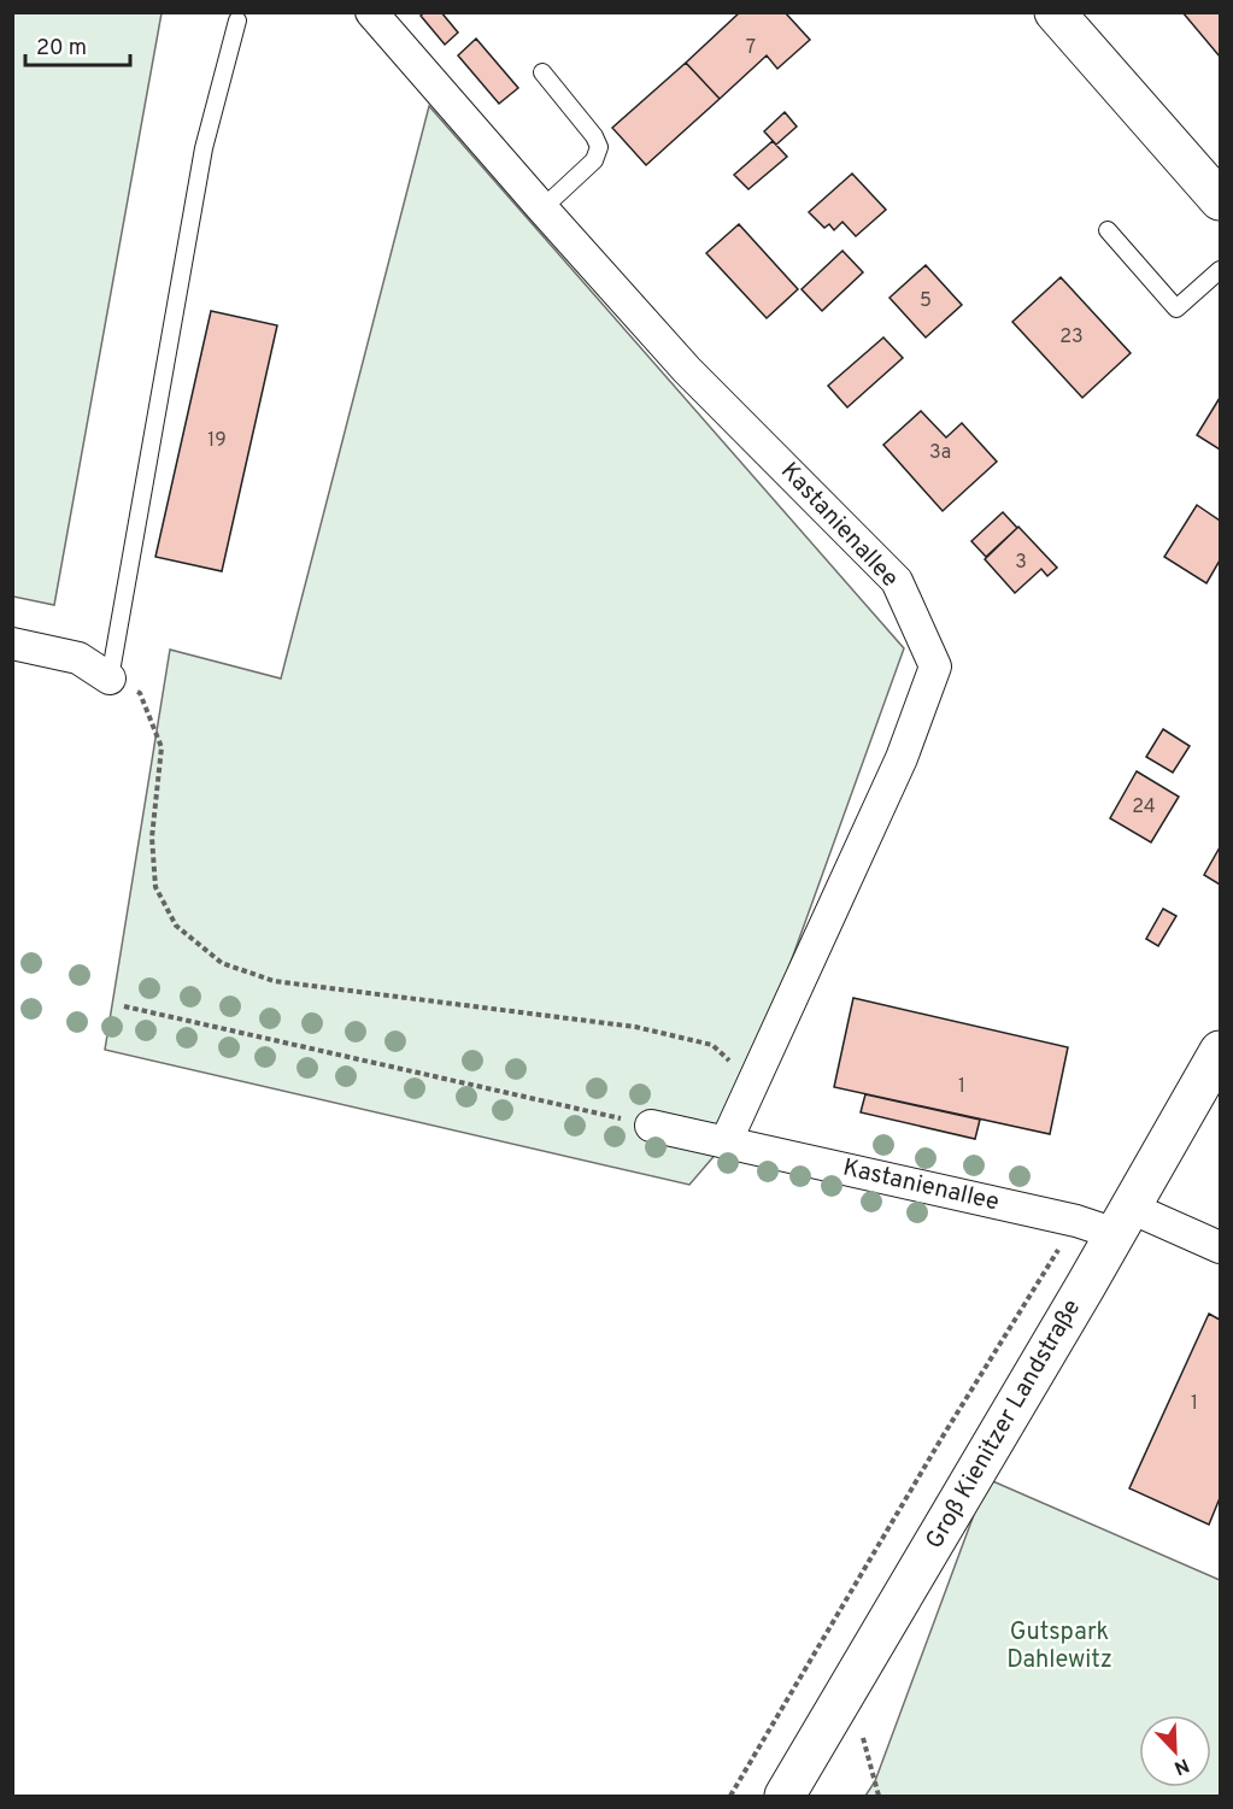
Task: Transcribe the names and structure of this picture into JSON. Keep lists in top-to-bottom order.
{
  "streets": {
    "main road": ["Groß Kienitzer Landstraße"],
    "street": ["Kastanienallee"]
  },
  "crossings": [
    ["Kastanienallee", "Groß Kienitzer Landstraße"]
  ],
  "parks": ["Gutspark Dahlewitz"],
  "house_numbers": [
    "7",
    "5",
    "23",
    "19",
    "3a",
    "3",
    "24",
    "1",
    "1"
  ],
  "scale_bar": "20 m",
  "north": "bottom right"
}
